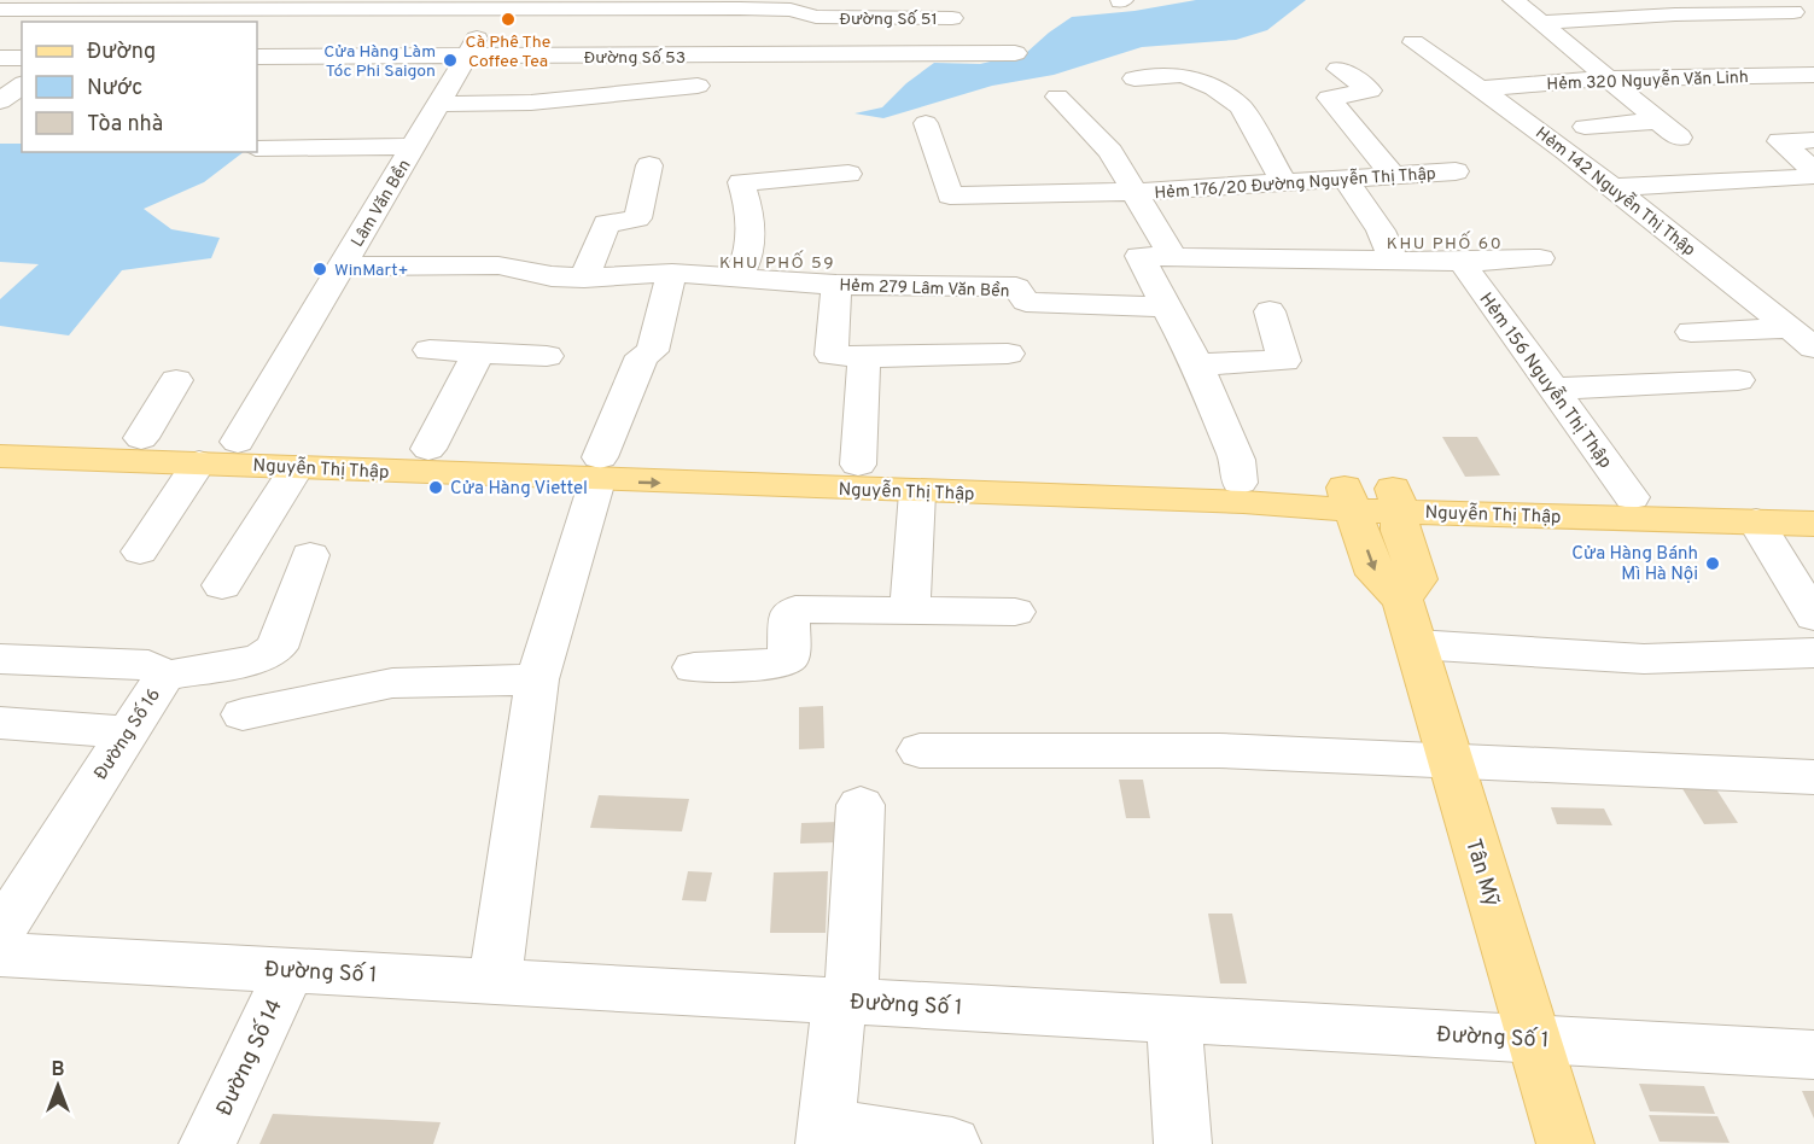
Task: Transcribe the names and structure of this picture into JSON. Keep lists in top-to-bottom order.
{
  "streets": {
    "main road": ["Nguyễn Thị Thập", "Tân Mỹ"],
    "street": [
      "Đường Số 51",
      "Đường Số 53",
      "Hẻm 320 Nguyễn Văn Linh",
      "Hẻm 176/20 Đường Nguyễn Thị Thập",
      "Hẻm 142 Nguyễn Thị Thập",
      "Lâm Văn Bền",
      "Hẻm 279 Lâm Văn Bền",
      "Hẻm 156 Nguyễn Thị Thập",
      "Đường Số 16",
      "Đường Số 1",
      "Đường Số 14"
    ]
  },
  "crossings": [
    ["Đường Số 51", "Đường Số 53"],
    ["Đường Số 51", "Lâm Văn Bền"],
    ["Đường Số 53", "Lâm Văn Bền"],
    ["Hẻm 320 Nguyễn Văn Linh", "Hẻm 142 Nguyễn Thị Thập"],
    ["Lâm Văn Bền", "Hẻm 279 Lâm Văn Bền"],
    ["Lâm Văn Bền", "Nguyễn Thị Thập"],
    ["Hẻm 156 Nguyễn Thị Thập", "Nguyễn Thị Thập"],
    ["Nguyễn Thị Thập", "Tân Mỹ"],
    ["Tân Mỹ", "Đường Số 1"],
    ["Đường Số 1", "Đường Số 14"]
  ],
  "districts": ["KHU PHỐ 60", "KHU PHỐ 59"],
  "places": [
    "Cà Phê The Coffee Tea",
    "Cửa Hàng Làm Tóc Phi Saigon",
    "WinMart+",
    "Cửa Hàng Viettel",
    "Cửa Hàng Bánh Mì Hà Nội"
  ],
  "legend": ["Đường", "Nước", "Tòa nhà"],
  "north": "top"
}
